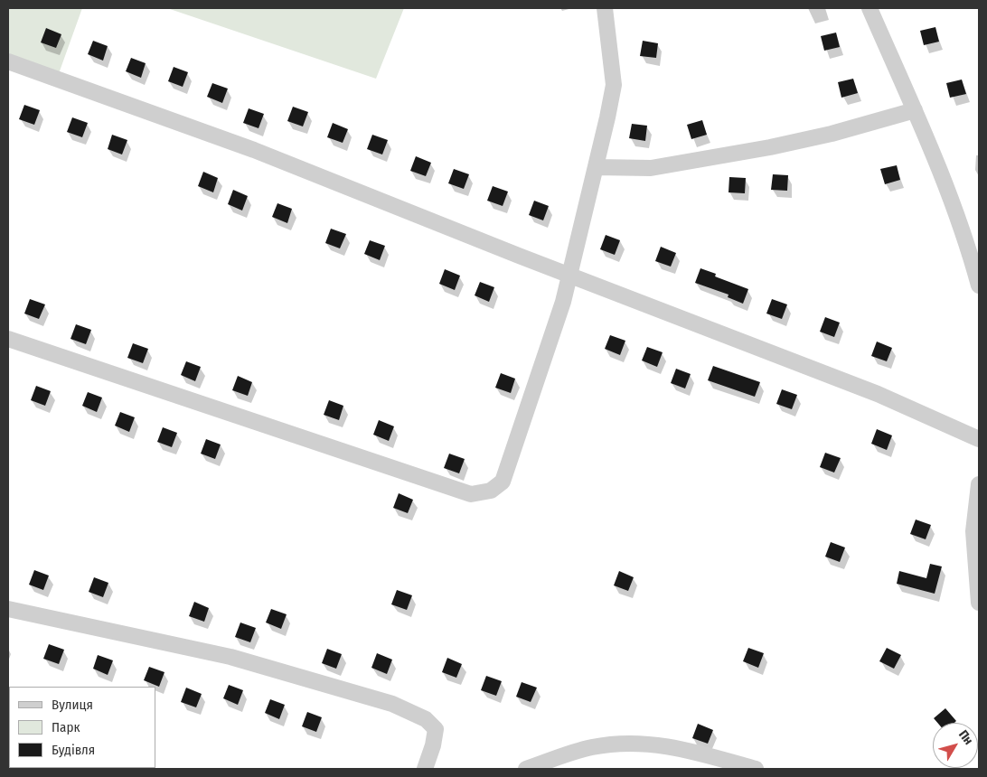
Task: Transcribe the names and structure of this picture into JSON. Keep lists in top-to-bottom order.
{
  "legend": ["Вулиця", "Парк", "Будівля"],
  "north": "top right"
}
